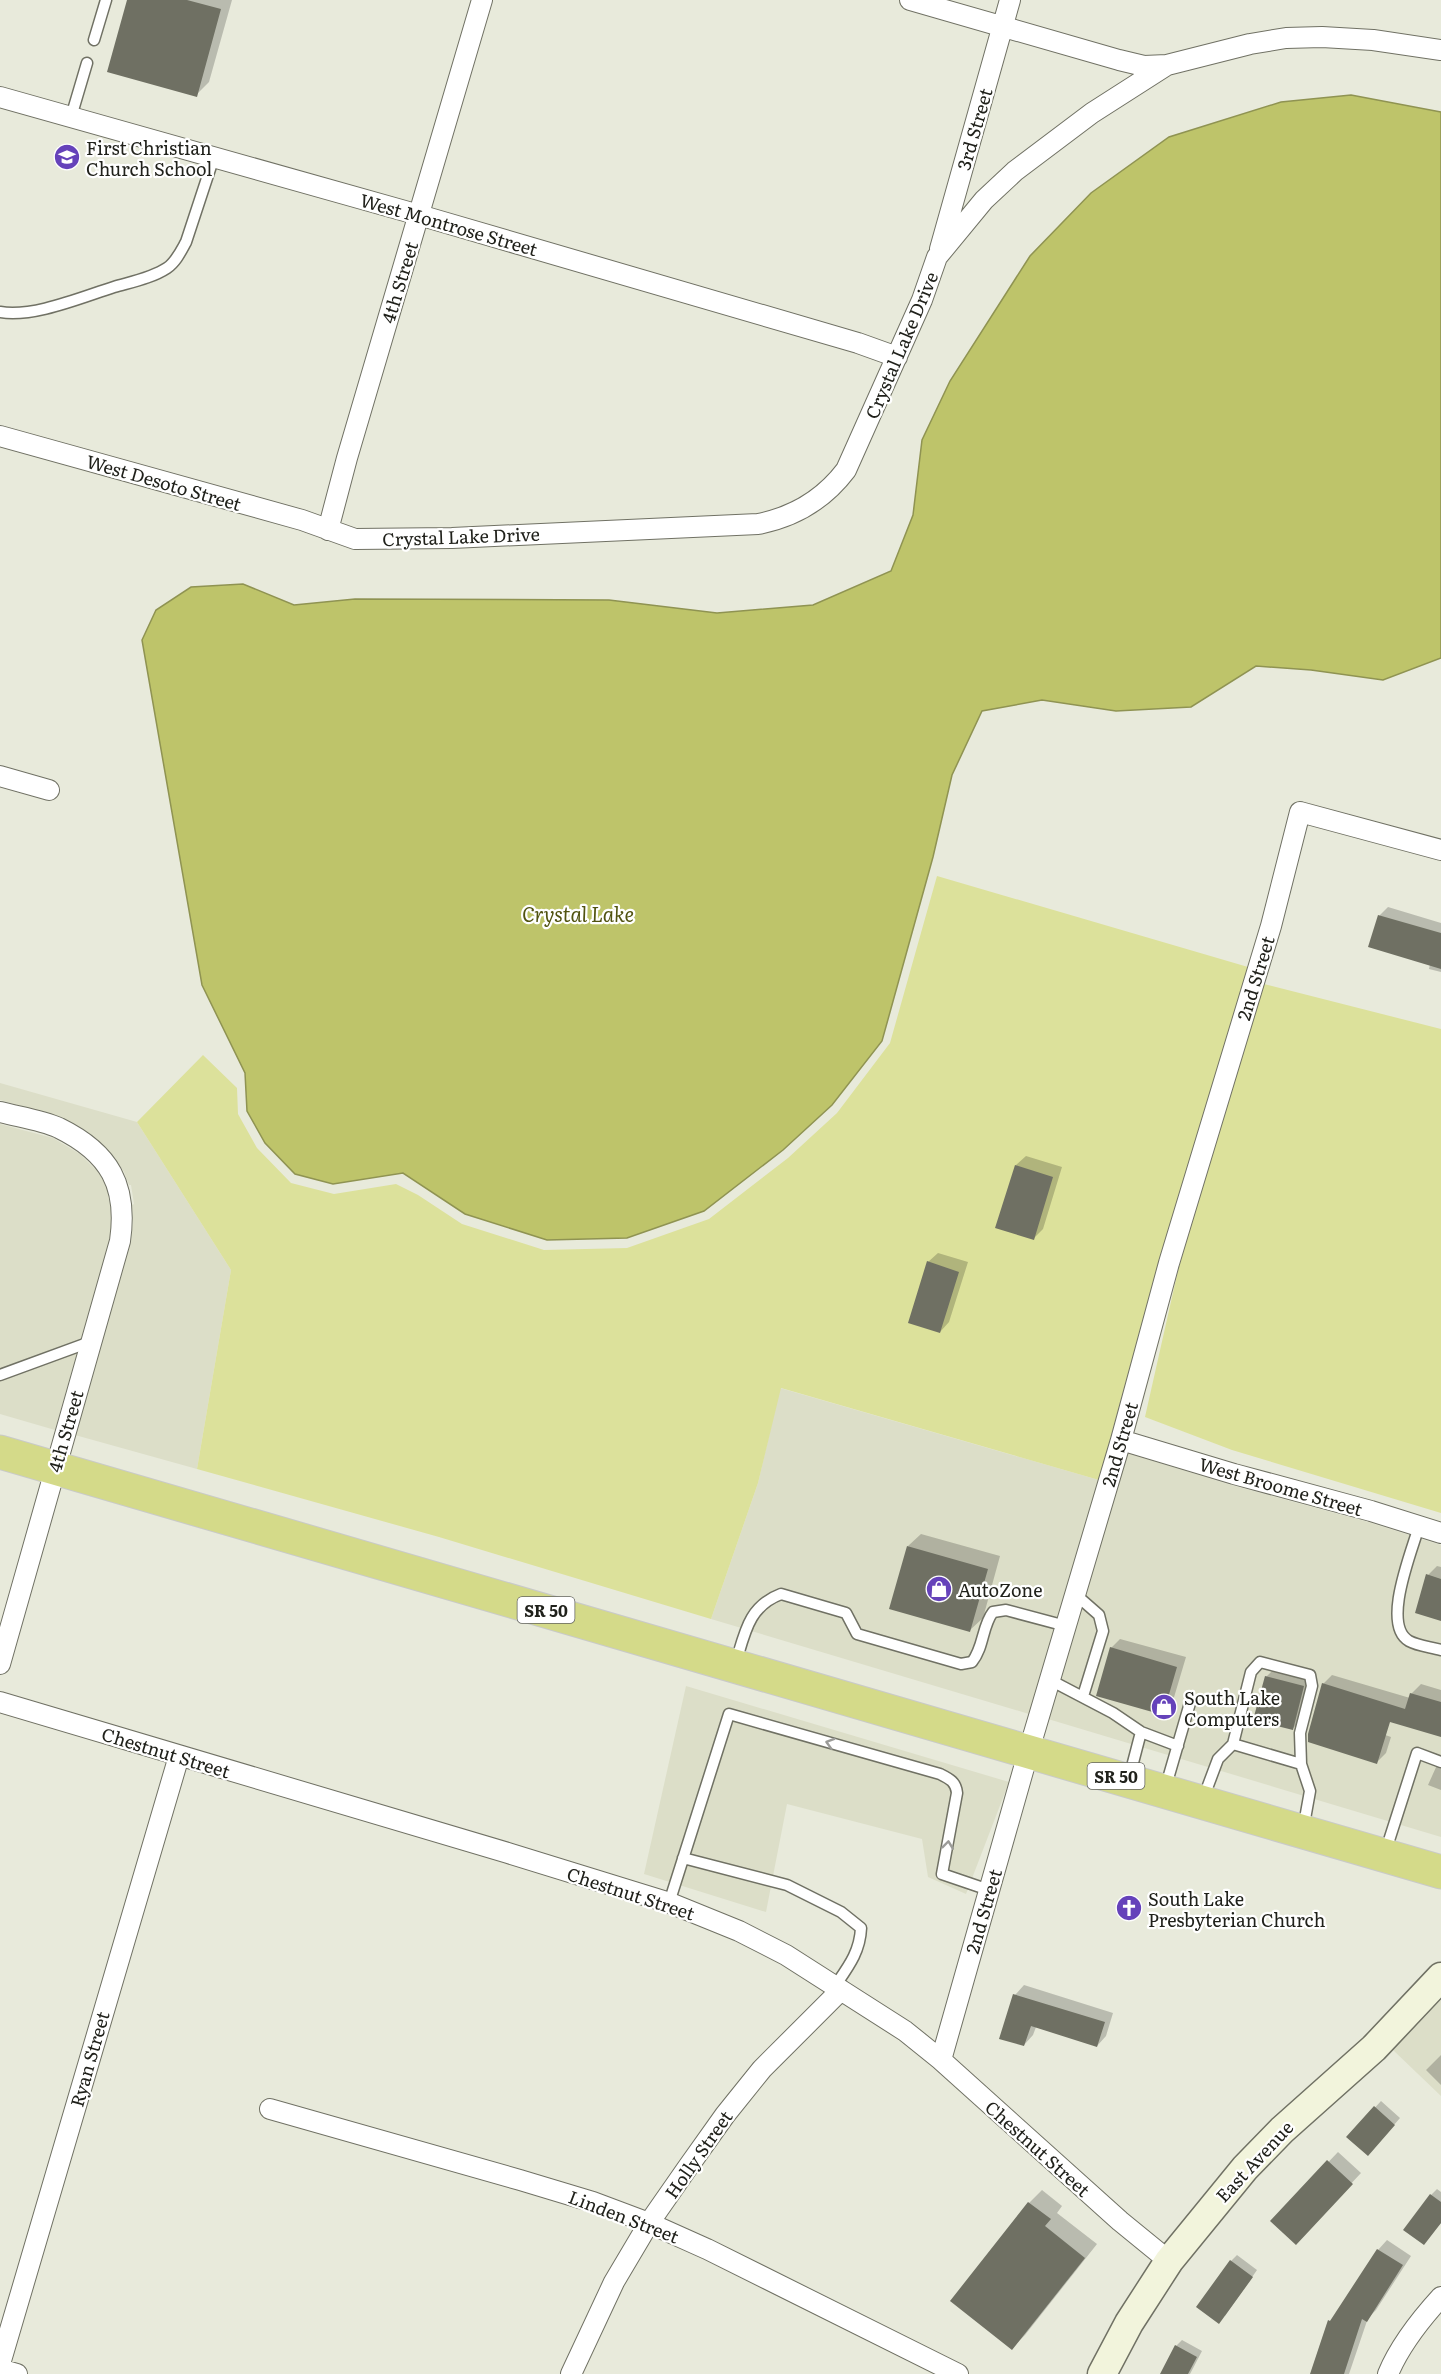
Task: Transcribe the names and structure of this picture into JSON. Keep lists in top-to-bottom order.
{
  "streets": {
    "highway": ["SR 50"],
    "street": [
      "3rd Street",
      "West Montrose Street",
      "4th Street",
      "Crystal Lake Drive",
      "West Desoto Street",
      "2nd Street",
      "West Broome Street",
      "Chestnut Street",
      "Ryan Street",
      "Holly Street",
      "East Avenue",
      "Linden Street"
    ]
  },
  "crossings": [
    ["3rd Street", "Crystal Lake Drive"],
    ["West Montrose Street", "4th Street"],
    ["West Montrose Street", "Crystal Lake Drive"],
    ["4th Street", "Crystal Lake Drive"],
    ["4th Street", "West Desoto Street"],
    ["4th Street", "SR 50"],
    ["Crystal Lake Drive", "West Desoto Street"],
    ["2nd Street", "West Broome Street"],
    ["2nd Street", "SR 50"],
    ["2nd Street", "Chestnut Street"],
    ["Chestnut Street", "Ryan Street"],
    ["Chestnut Street", "Holly Street"],
    ["Chestnut Street", "East Avenue"],
    ["Holly Street", "Linden Street"]
  ],
  "water": ["Crystal Lake"],
  "places": {
    "school or university": ["First Christian Church School"],
    "shop": ["AutoZone", "South Lake Computers"],
    "church": ["South Lake Presbyterian Church"]
  }
}
